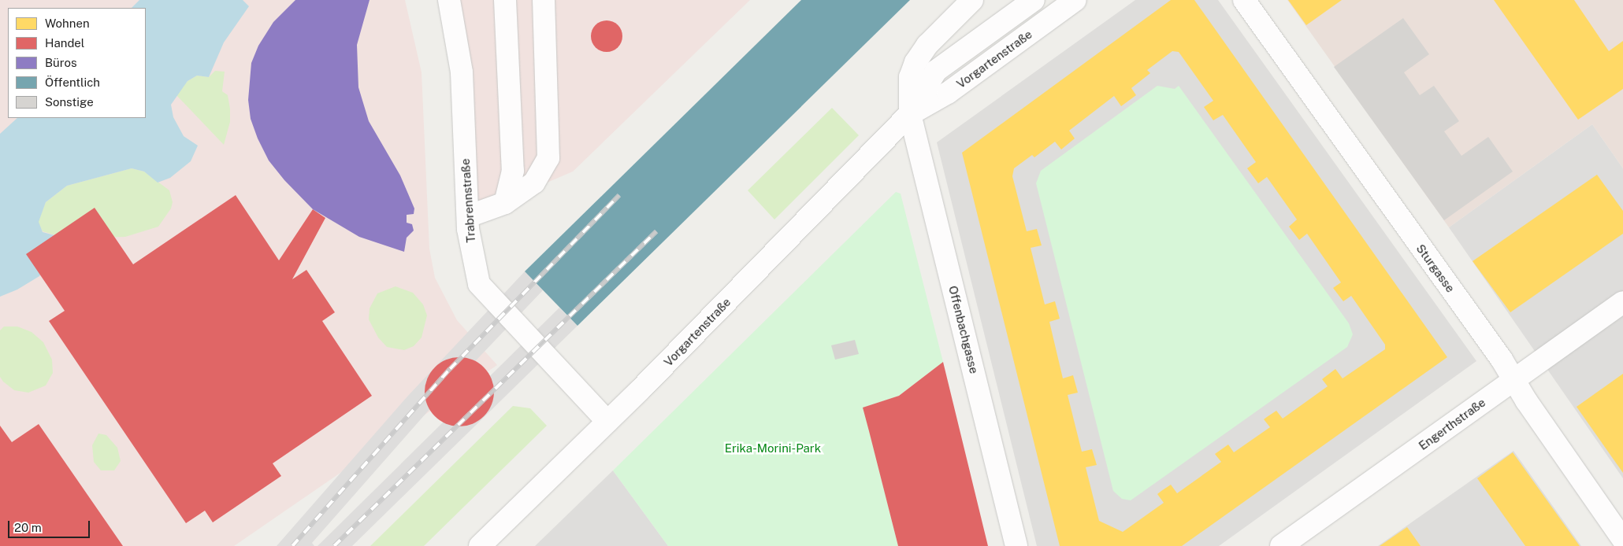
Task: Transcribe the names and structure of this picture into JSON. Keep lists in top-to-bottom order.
{
  "streets": {
    "street": [
      "Vorgartenstraße",
      "Trabrennstraße",
      "Sturgasse",
      "Offenbachgasse",
      "Engerthstraße"
    ]
  },
  "crossings": [
    ["Vorgartenstraße", "Trabrennstraße"],
    ["Vorgartenstraße", "Offenbachgasse"],
    ["Sturgasse", "Engerthstraße"]
  ],
  "parks": ["Erika-Morini-Park"],
  "legend": [
    "Wohnen",
    "Handel",
    "Büros",
    "Öffentlich",
    "Sonstige"
  ],
  "scale_bar": "20 m"
}
